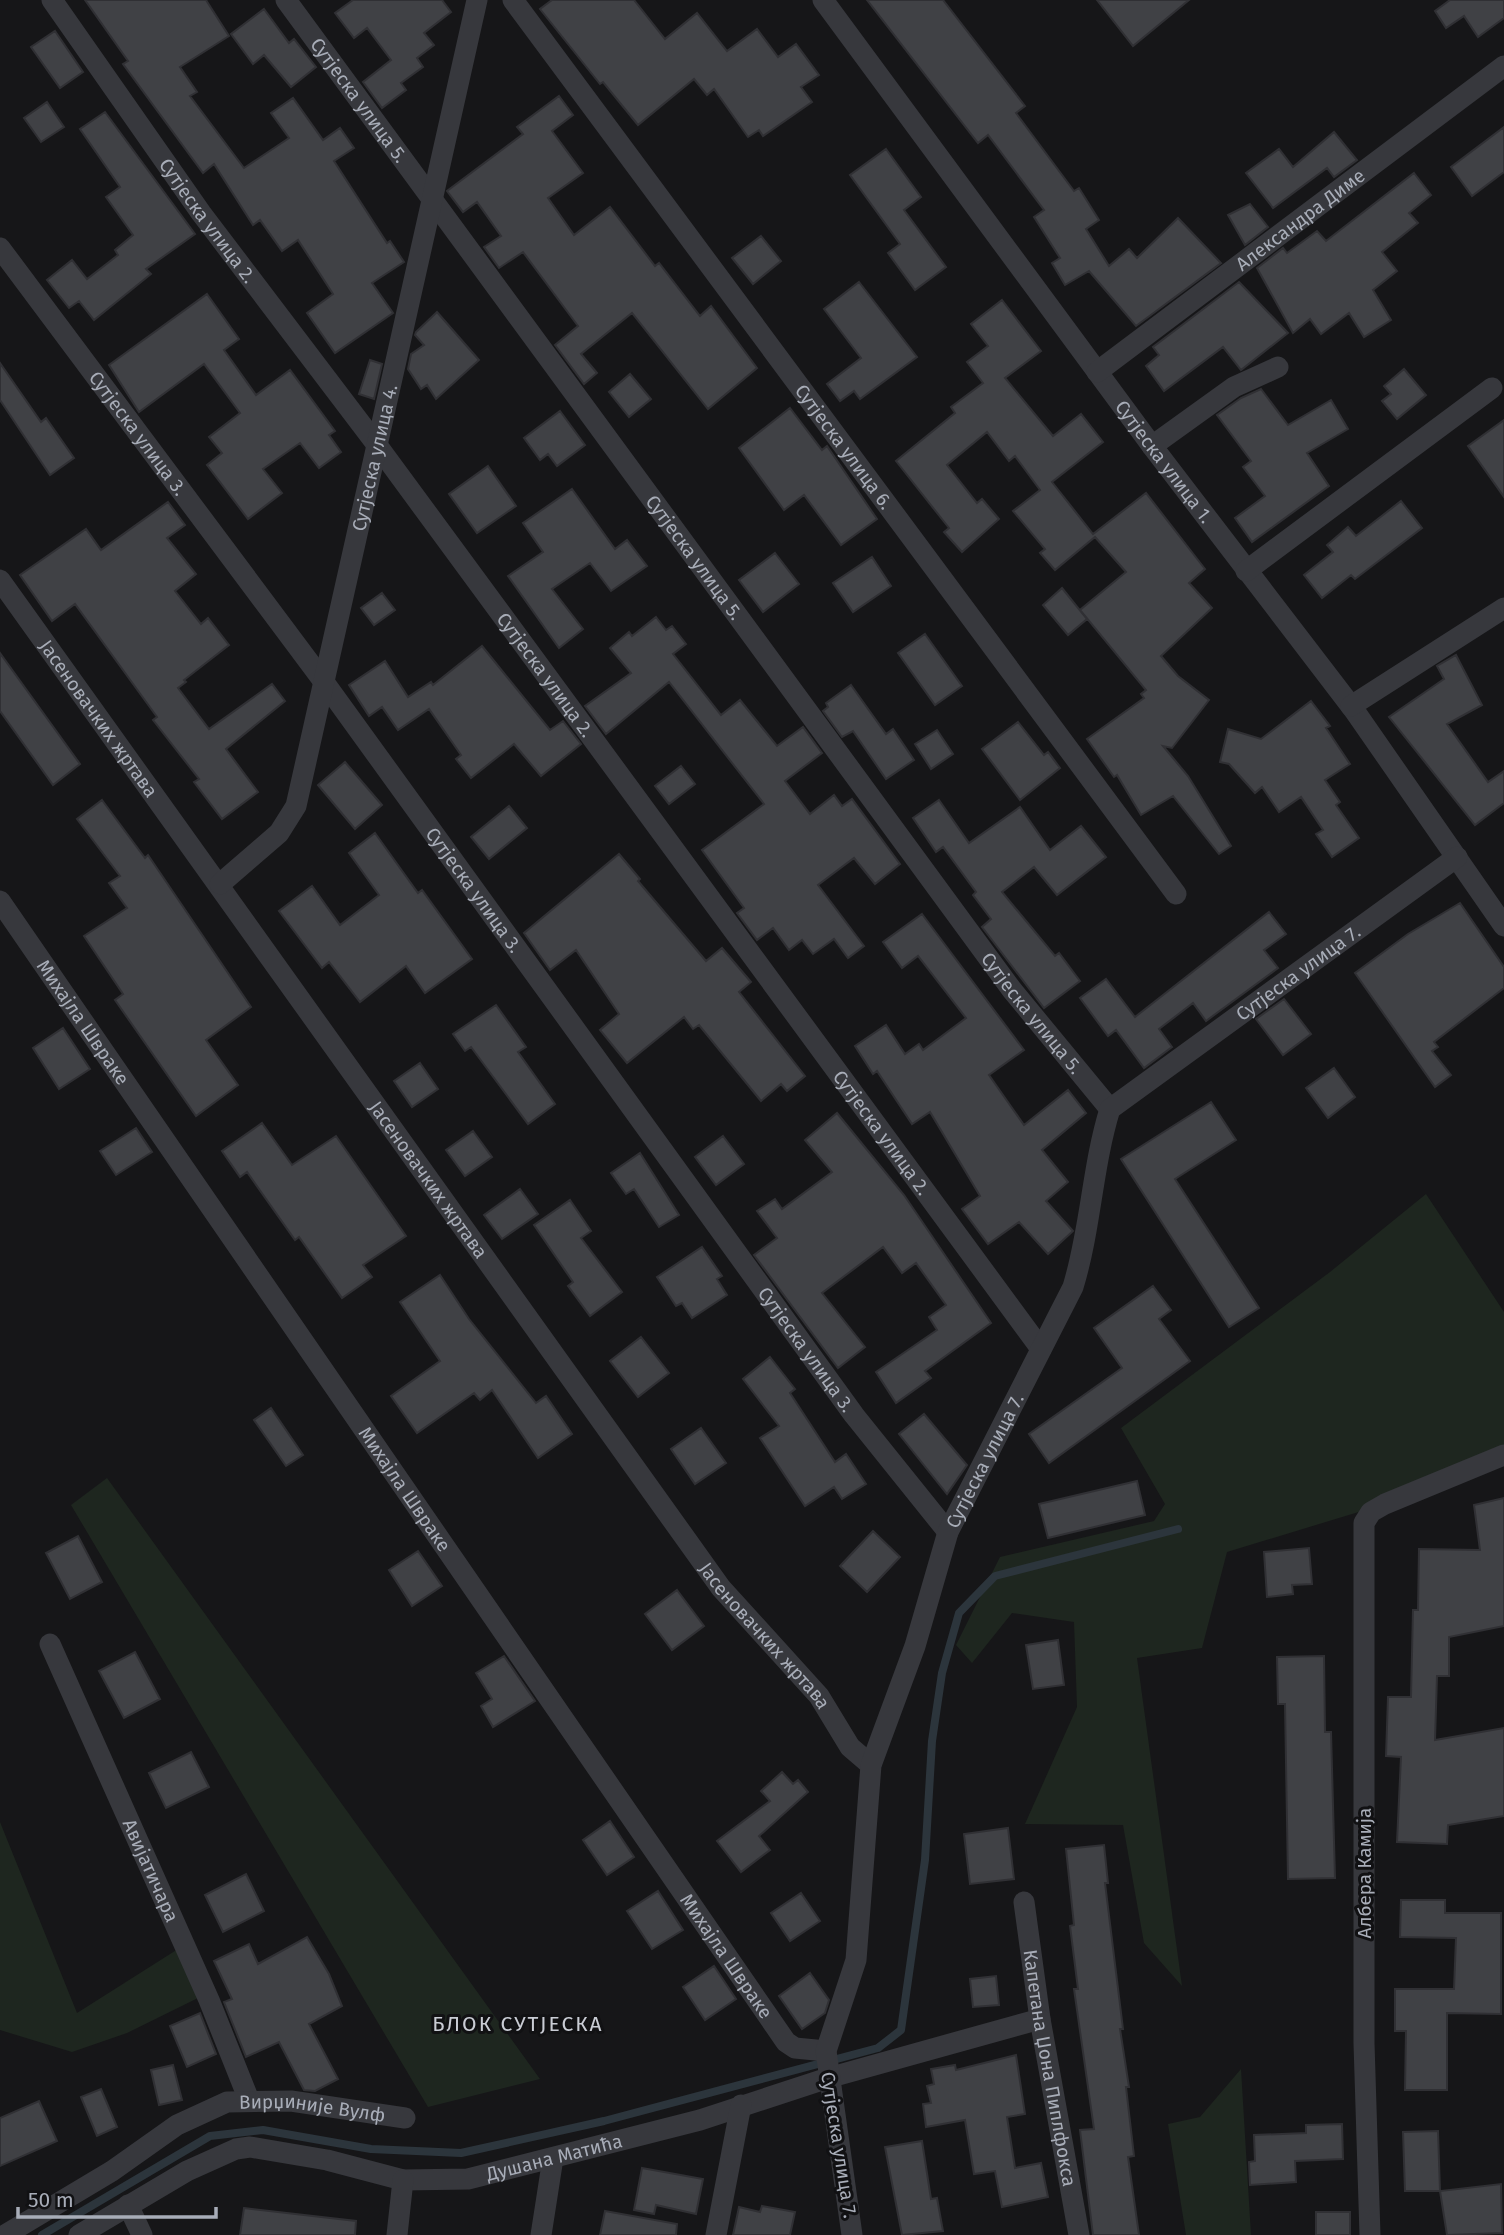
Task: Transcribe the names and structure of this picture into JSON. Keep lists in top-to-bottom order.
{
  "streets": {
    "street": [
      "Сутјеска улица 5.",
      "Александра Диме",
      "Сутјеска улица 2.",
      "Сутјеска улица 3.",
      "Сутјеска улица 6.",
      "Сутјеска улица 4.",
      "Сутјеска улица 1.",
      "Јасеновачких жртава",
      "Сутјеска улица 7.",
      "Михајла Швраке",
      "Авијатичара",
      "Албера Камија",
      "Капетана Џона Пиплфокса",
      "Вирџиније Вулф",
      "Душана Матића"
    ]
  },
  "crossings": [
    ["Сутјеска улица 5.", "Сутјеска улица 4."],
    ["Сутјеска улица 5.", "Сутјеска улица 7."],
    ["Александра Диме", "Сутјеска улица 1."],
    ["Сутјеска улица 2.", "Сутјеска улица 4."],
    ["Сутјеска улица 2.", "Сутјеска улица 7."],
    ["Сутјеска улица 3.", "Сутјеска улица 4."],
    ["Сутјеска улица 3.", "Сутјеска улица 7."],
    ["Сутјеска улица 4.", "Јасеновачких жртава"],
    ["Сутјеска улица 1.", "Сутјеска улица 7."],
    ["Јасеновачких жртава", "Сутјеска улица 7."],
    ["Сутјеска улица 7.", "Михајла Швраке"],
    ["Сутјеска улица 7.", "Душана Матића"],
    ["Авијатичара", "Вирџиније Вулф"],
    ["Капетана Џона Пиплфокса", "Душана Матића"]
  ],
  "districts": ["БЛОК СУТЈЕСКА"],
  "scale_bar": "50 m"
}
